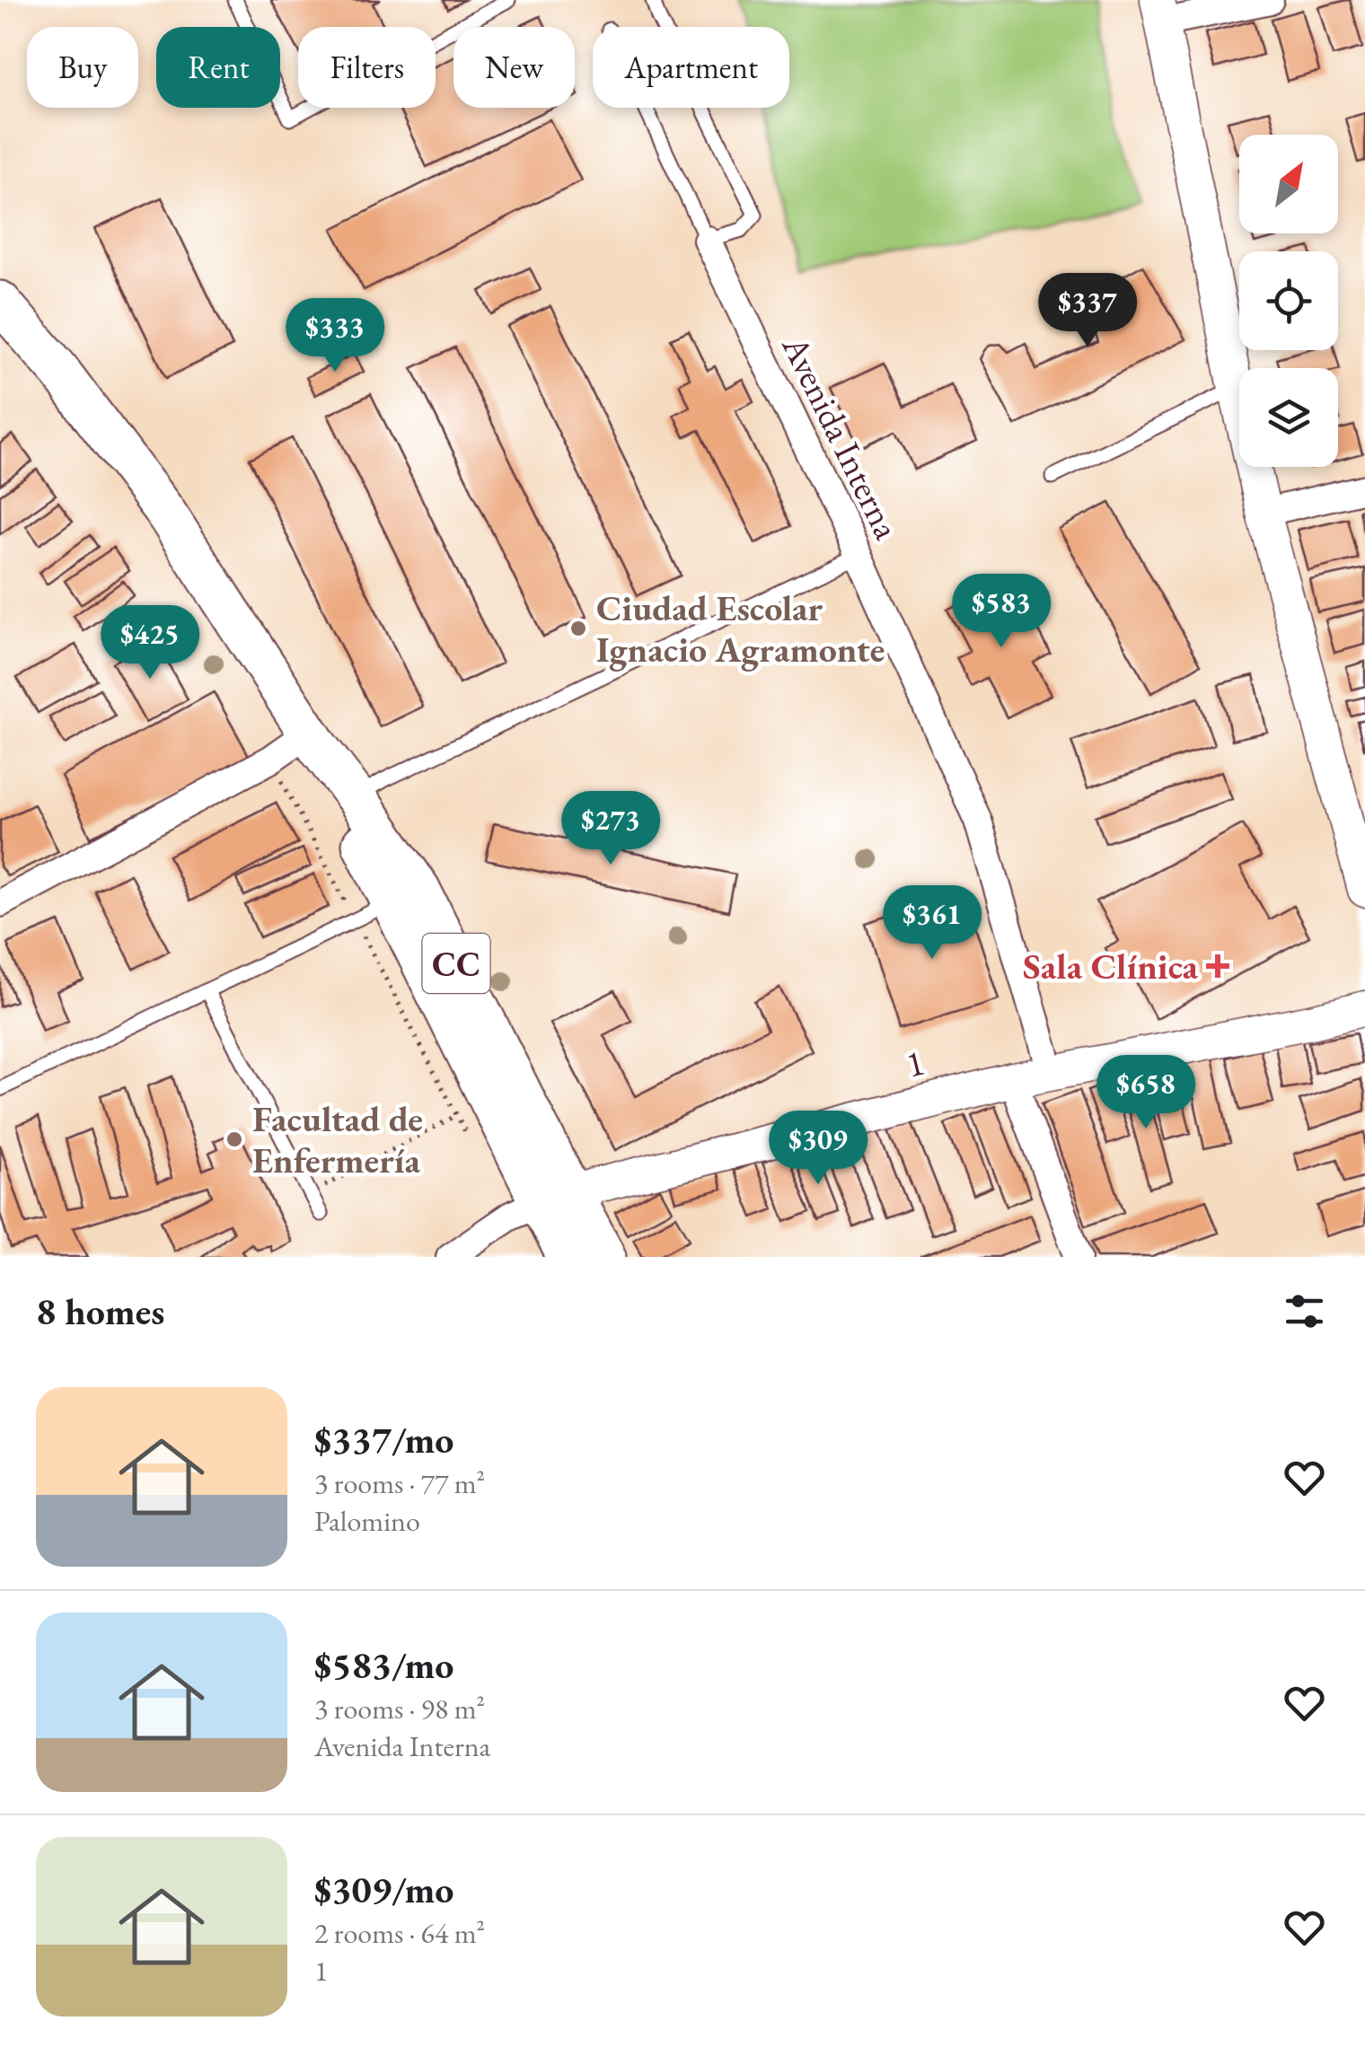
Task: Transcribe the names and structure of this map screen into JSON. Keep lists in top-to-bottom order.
{
  "streets": {
    "main road": ["CC"],
    "street": ["Avenida Interna", "1"]
  },
  "crossings": [
    ["Avenida Interna", "1"],
    ["CC", "1"]
  ],
  "places": {
    "other": ["Ciudad Escolar Ignacio Agramonte", "Facultad de Enfermería"],
    "health": ["Sala Clínica"]
  },
  "north": "top right",
  "page": {
    "chip": [
      "Buy",
      "Rent",
      "Filters",
      "New",
      "Apartment"
    ],
    "price": [
      "$337",
      "$333",
      "$583",
      "$425",
      "$273",
      "$361",
      "$658",
      "$309"
    ],
    "heading": "8 homes",
    "list": [
      {
        "name": "$337/mo",
        "note": "3 rooms · 77 m² · Palomino"
      },
      {
        "name": "$583/mo",
        "note": "3 rooms · 98 m² · Avenida Interna"
      },
      {
        "name": "$309/mo",
        "note": "2 rooms · 64 m² · 1"
      }
    ]
  }
}
